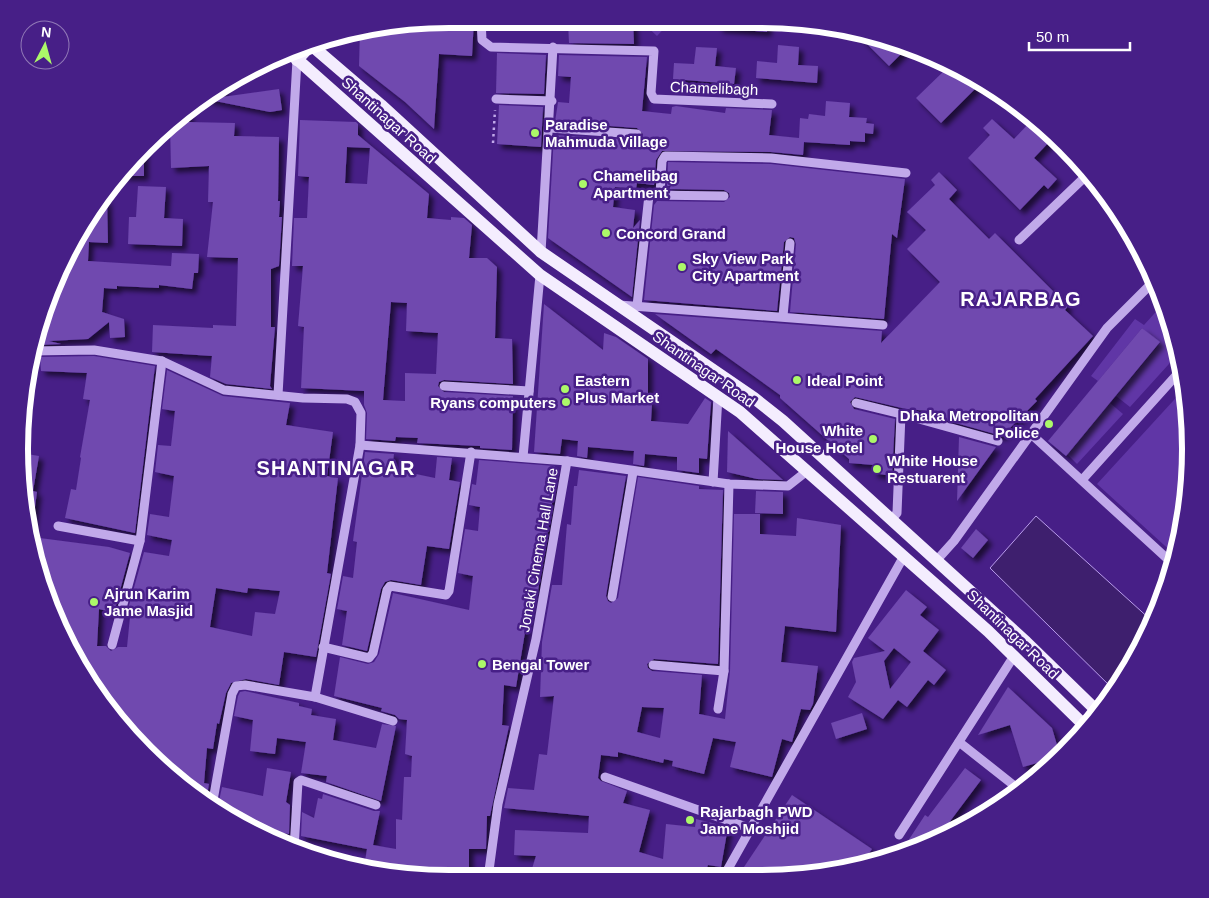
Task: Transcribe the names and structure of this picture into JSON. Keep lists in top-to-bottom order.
{
  "streets": {
    "main road": ["Shantinagar Road"],
    "street": ["Chamelibagh", "Jonaki Cinema Hall Lane"]
  },
  "districts": ["RAJARBAG", "SHANTINAGAR"],
  "places": [
    "Paradise Mahmuda Village",
    "Chamelibag Apartment",
    "Concord Grand",
    "Sky View Park City Apartment",
    "Ideal Point",
    "Eastern Plus Market",
    "Ryans computers",
    "Dhaka Metropolitan Police",
    "White House Hotel",
    "White House Restuarent",
    "Ajrun Karim Jame Masjid",
    "Bengal Tower",
    "Rajarbagh PWD Jame Moshjid"
  ],
  "scale_bar": "50 m",
  "north": "top"
}
